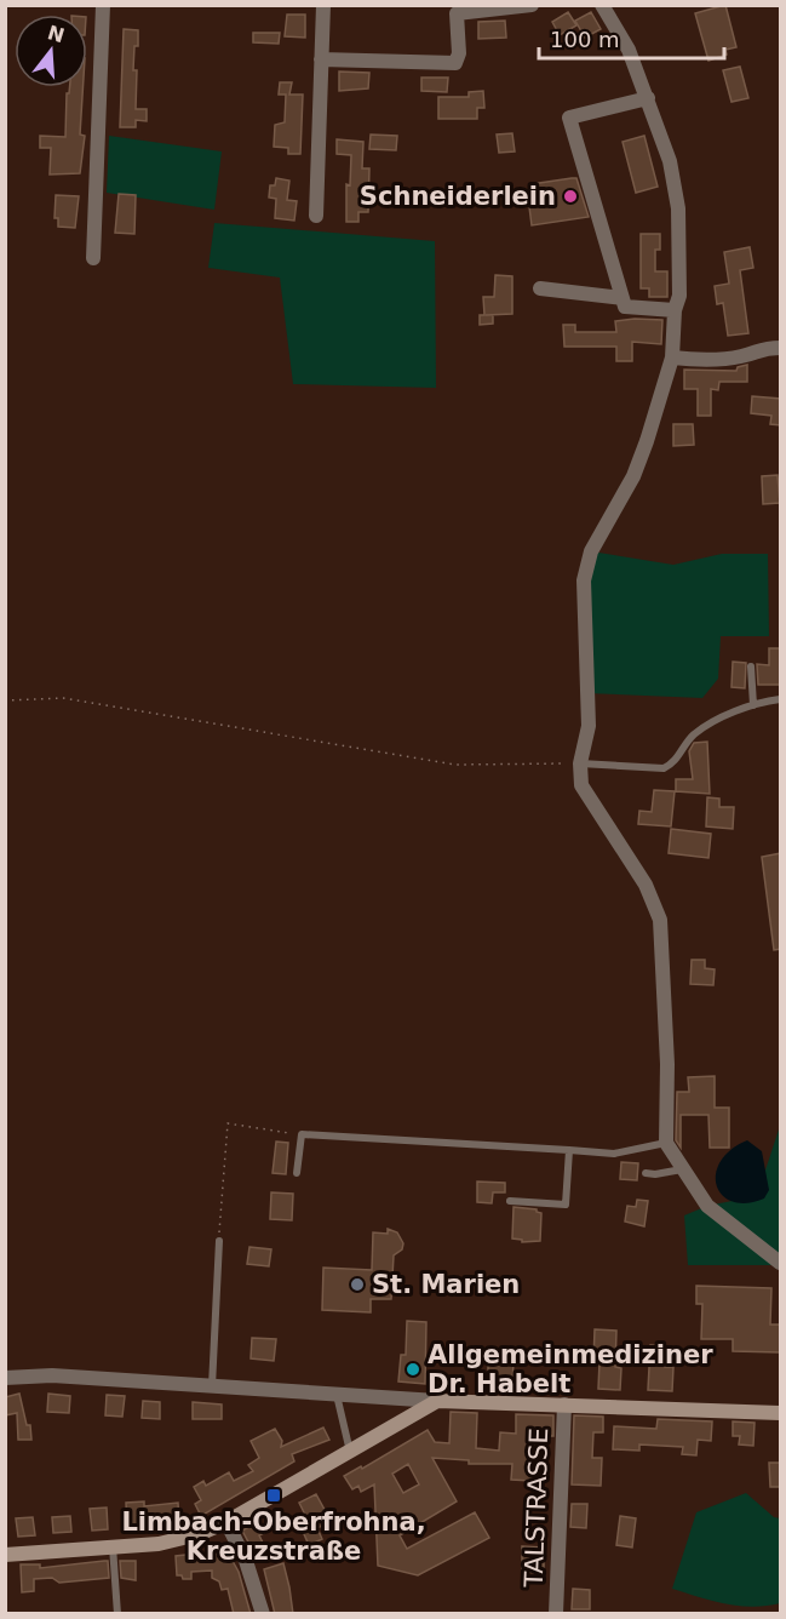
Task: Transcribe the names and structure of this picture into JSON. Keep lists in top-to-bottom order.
{
  "streets": {
    "street": ["TALSTRASSE"]
  },
  "places": {
    "other": ["Schneiderlein", "St. Marien", "Allgemeinmediziner Dr. Habelt"],
    "transit": ["Limbach-Oberfrohna, Kreuzstraße"]
  },
  "scale_bar": "100 m",
  "north": "top"
}
